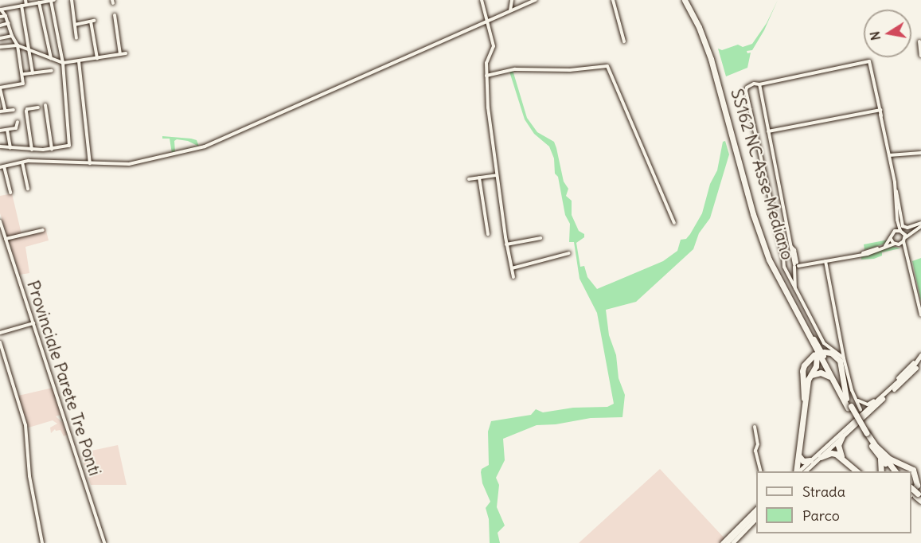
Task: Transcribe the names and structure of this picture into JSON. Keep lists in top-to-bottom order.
{
  "streets": {
    "highway": ["SS162 NC Asse Mediano"],
    "street": ["Provinciale Parete Tre Ponti"]
  },
  "legend": ["Strada", "Parco"],
  "north": "left"
}
